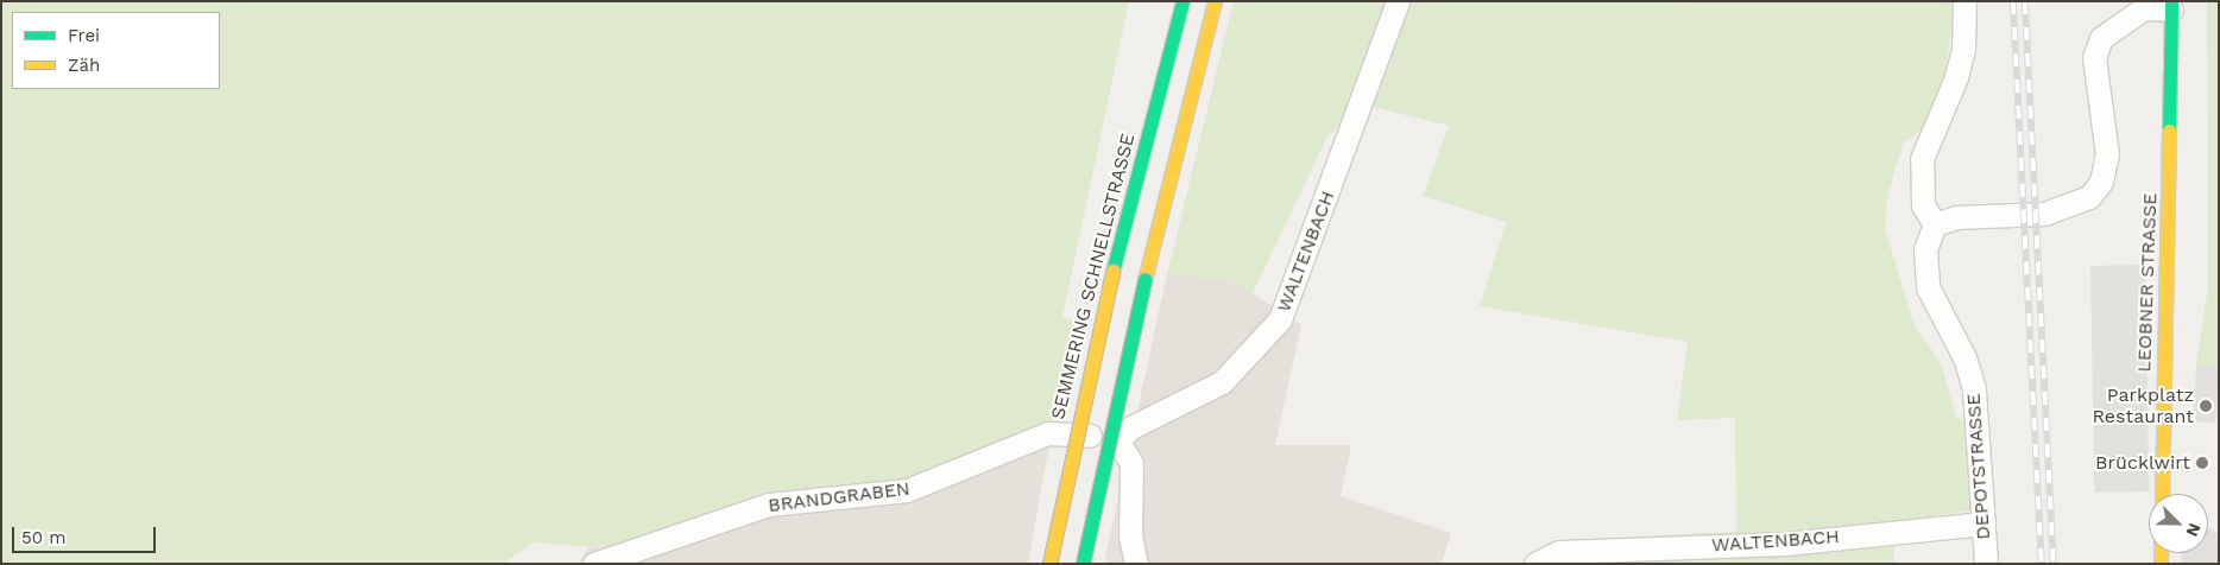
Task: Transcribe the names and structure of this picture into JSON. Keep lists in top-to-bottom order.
{
  "streets": {
    "main road": ["SEMMERING SCHNELLSTRASSE", "LEOBNER STRASSE"],
    "street": ["WALTENBACH", "DEPOTSTRASSE", "BRANDGRABEN"]
  },
  "crossings": [
    ["WALTENBACH", "DEPOTSTRASSE"],
    ["WALTENBACH", "BRANDGRABEN"]
  ],
  "places": ["Parkplatz Restaurant", "Brücklwirt"],
  "legend": ["Frei", "Zäh"],
  "scale_bar": "50 m",
  "north": "bottom right"
}
